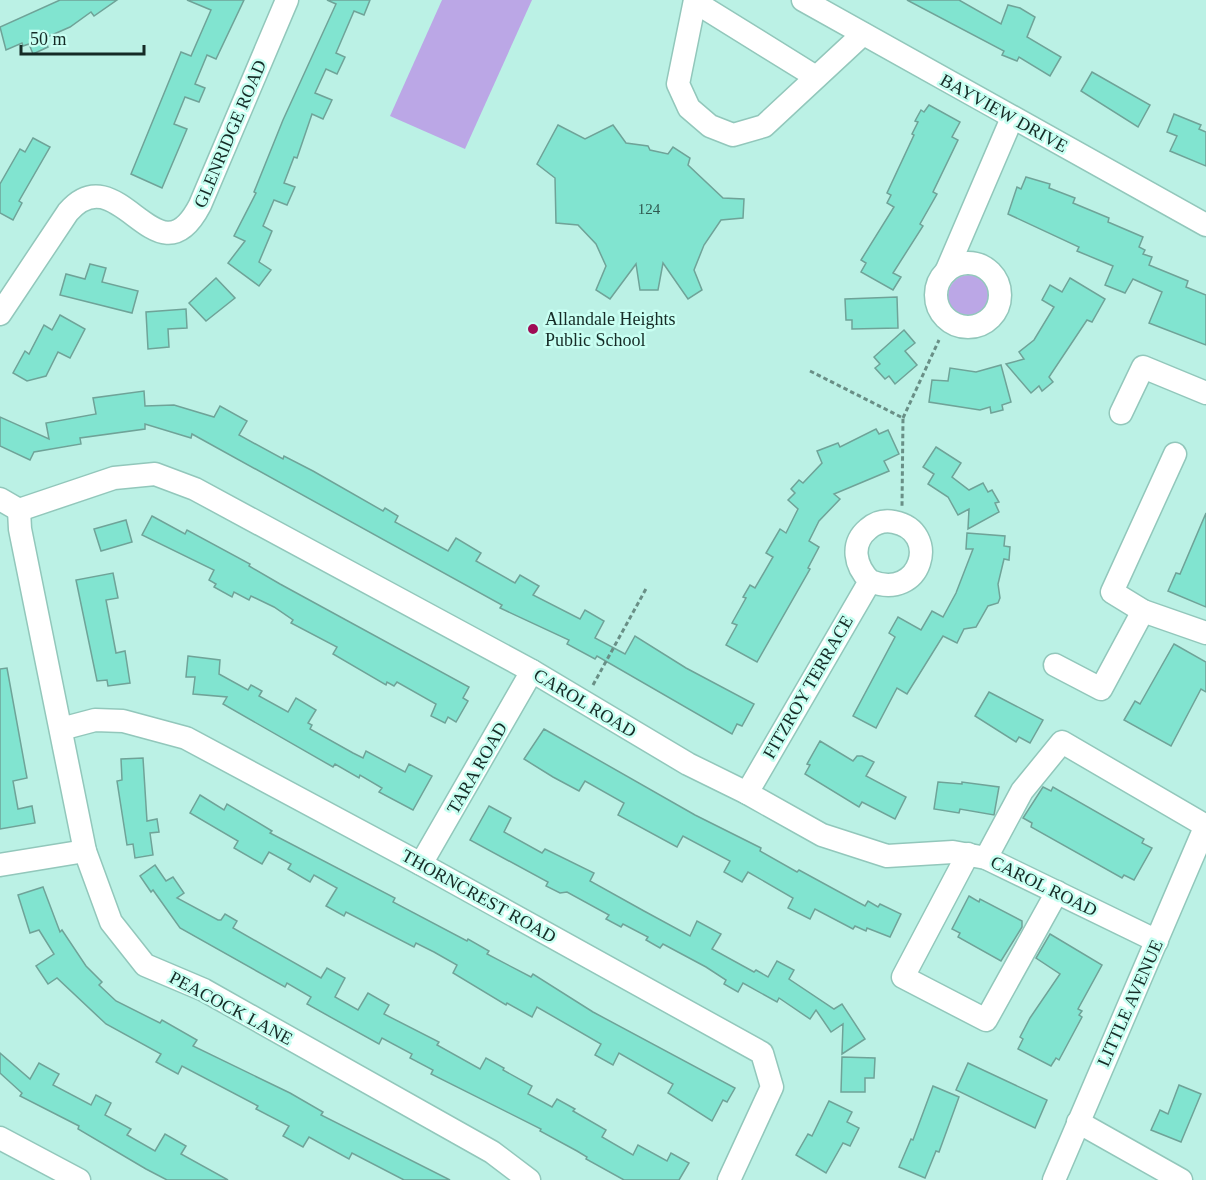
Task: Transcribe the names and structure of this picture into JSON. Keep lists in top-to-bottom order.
{
  "streets": {
    "street": [
      "BAYVIEW DRIVE",
      "GLENRIDGE ROAD",
      "FITZROY TERRACE",
      "CAROL ROAD",
      "TARA ROAD",
      "THORNCREST ROAD",
      "LITTLE AVENUE",
      "PEACOCK LANE"
    ]
  },
  "crossings": [
    ["FITZROY TERRACE", "CAROL ROAD"],
    ["CAROL ROAD", "TARA ROAD"],
    ["CAROL ROAD", "LITTLE AVENUE"],
    ["CAROL ROAD", "PEACOCK LANE"],
    ["TARA ROAD", "THORNCREST ROAD"],
    ["THORNCREST ROAD", "PEACOCK LANE"]
  ],
  "places": ["Allandale Heights Public School"],
  "house_numbers": ["124"],
  "scale_bar": "50 m"
}
